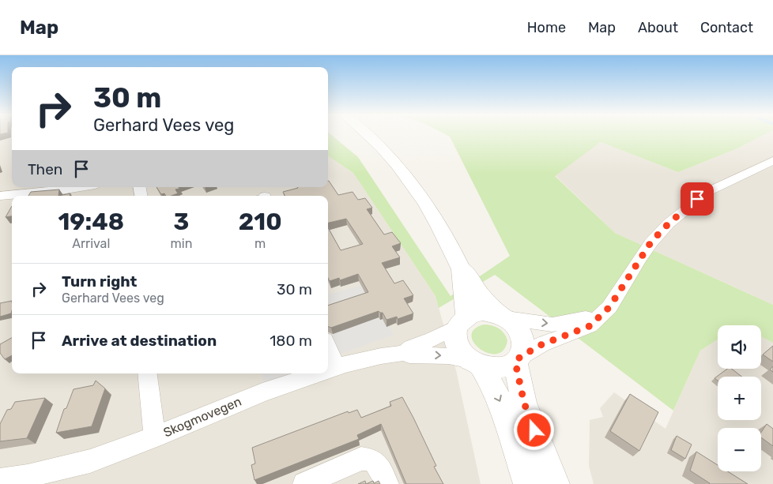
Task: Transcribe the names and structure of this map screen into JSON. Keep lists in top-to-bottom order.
{
  "streets": {
    "street": ["Skogmovegen"]
  },
  "page": {
    "header": "Map",
    "nav": [
      "Home",
      "Map",
      "About",
      "Contact"
    ],
    "turn": ["30 m", "Gerhard Vees veg"],
    "then": "Then",
    "eta": [
      "19:48",
      "Arrival",
      "3",
      "min",
      "210",
      "m"
    ],
    "list": [
      {
        "name": "Turn right",
        "note": "Gerhard Vees veg",
        "value": "30 m"
      },
      {
        "name": "Arrive at destination",
        "value": "180 m"
      }
    ],
    "map_buttons": ["+", "−"]
  }
}
